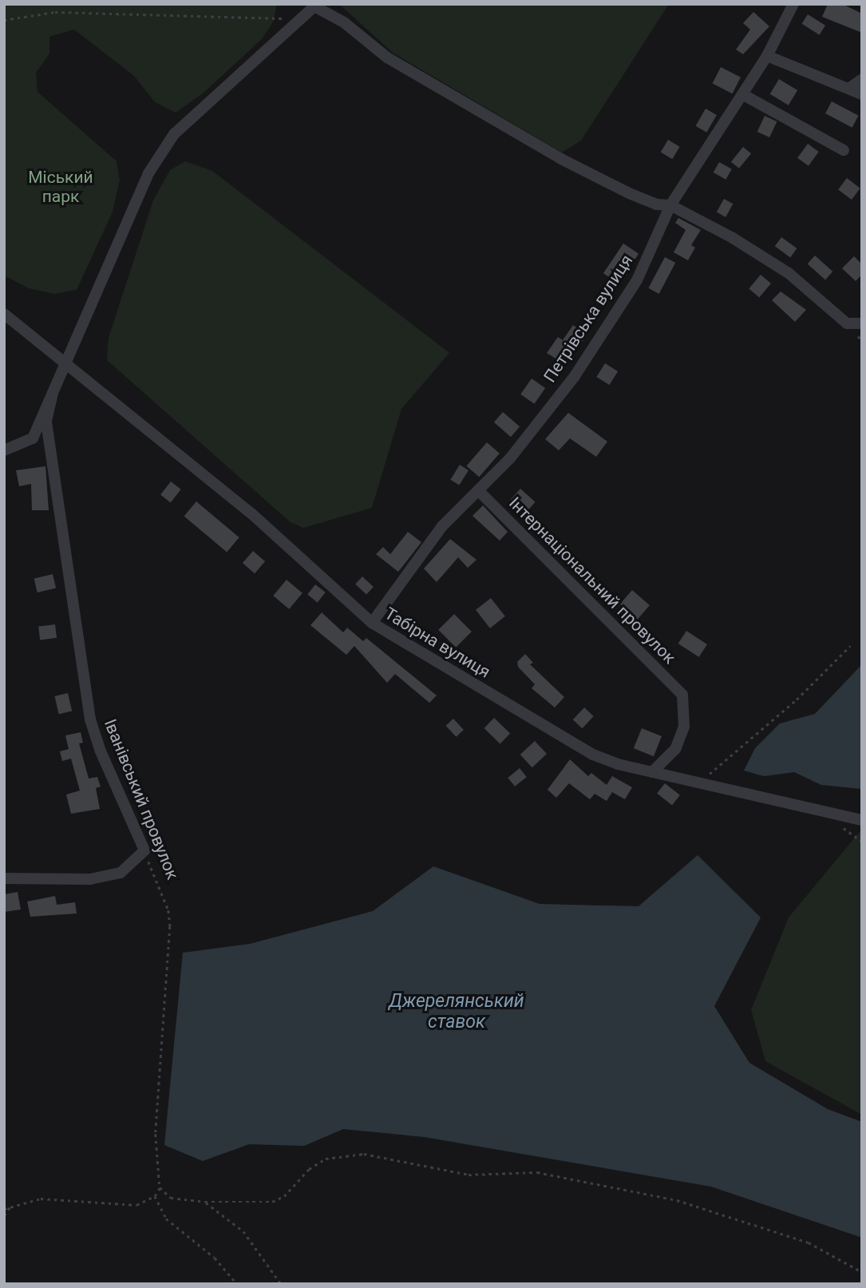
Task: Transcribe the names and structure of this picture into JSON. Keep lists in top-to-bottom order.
{
  "streets": {
    "street": [
      "Петрівська вулиця",
      "Інтернаціональний провулок",
      "Табірна вулиця",
      "Іванівський провулок"
    ]
  },
  "crossings": [
    ["Петрівська вулиця", "Інтернаціональний провулок"],
    ["Петрівська вулиця", "Табірна вулиця"],
    ["Інтернаціональний провулок", "Табірна вулиця"]
  ],
  "water": ["Джерелянський ставок"],
  "parks": ["Міський парк"]
}
